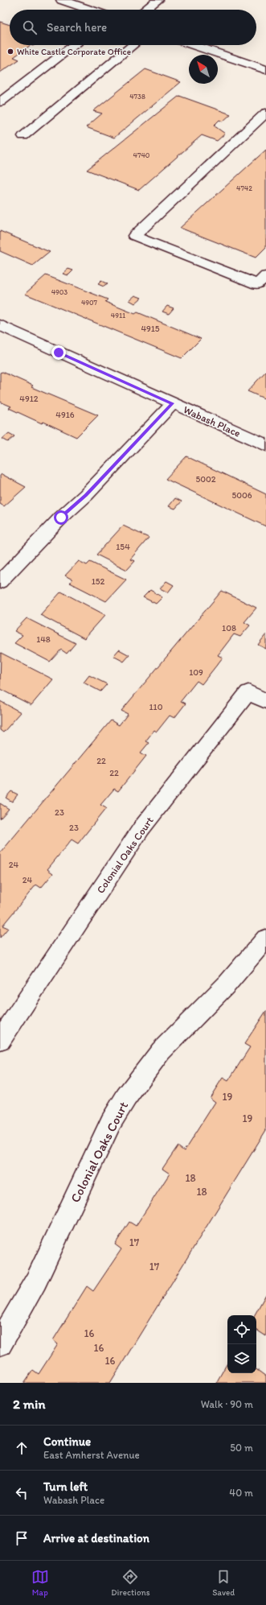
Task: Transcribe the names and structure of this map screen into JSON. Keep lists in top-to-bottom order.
{
  "streets": {
    "street": ["Wabash Place", "Colonial Oaks Court"]
  },
  "places": ["White Castle Corporate Office"],
  "house_numbers": [
    "4738",
    "4740",
    "4742",
    "4903",
    "4907",
    "4911",
    "4915",
    "4912",
    "4916",
    "5002",
    "5006",
    "154",
    "152",
    "108",
    "148",
    "109",
    "110",
    "22",
    "22",
    "23",
    "23",
    "24",
    "24",
    "19",
    "19",
    "18",
    "18",
    "17",
    "17",
    "16",
    "16",
    "16"
  ],
  "north": "top left",
  "page": {
    "search": "Search here",
    "heading": ["2 min", "Walk · 90 m"],
    "list": [
      ["Continue", "East Amherst Avenue", "50 m"],
      ["Turn left", "Wabash Place", "40 m"],
      "Arrive at destination"
    ],
    "nav": ["Map", "Directions", "Saved"]
  }
}
